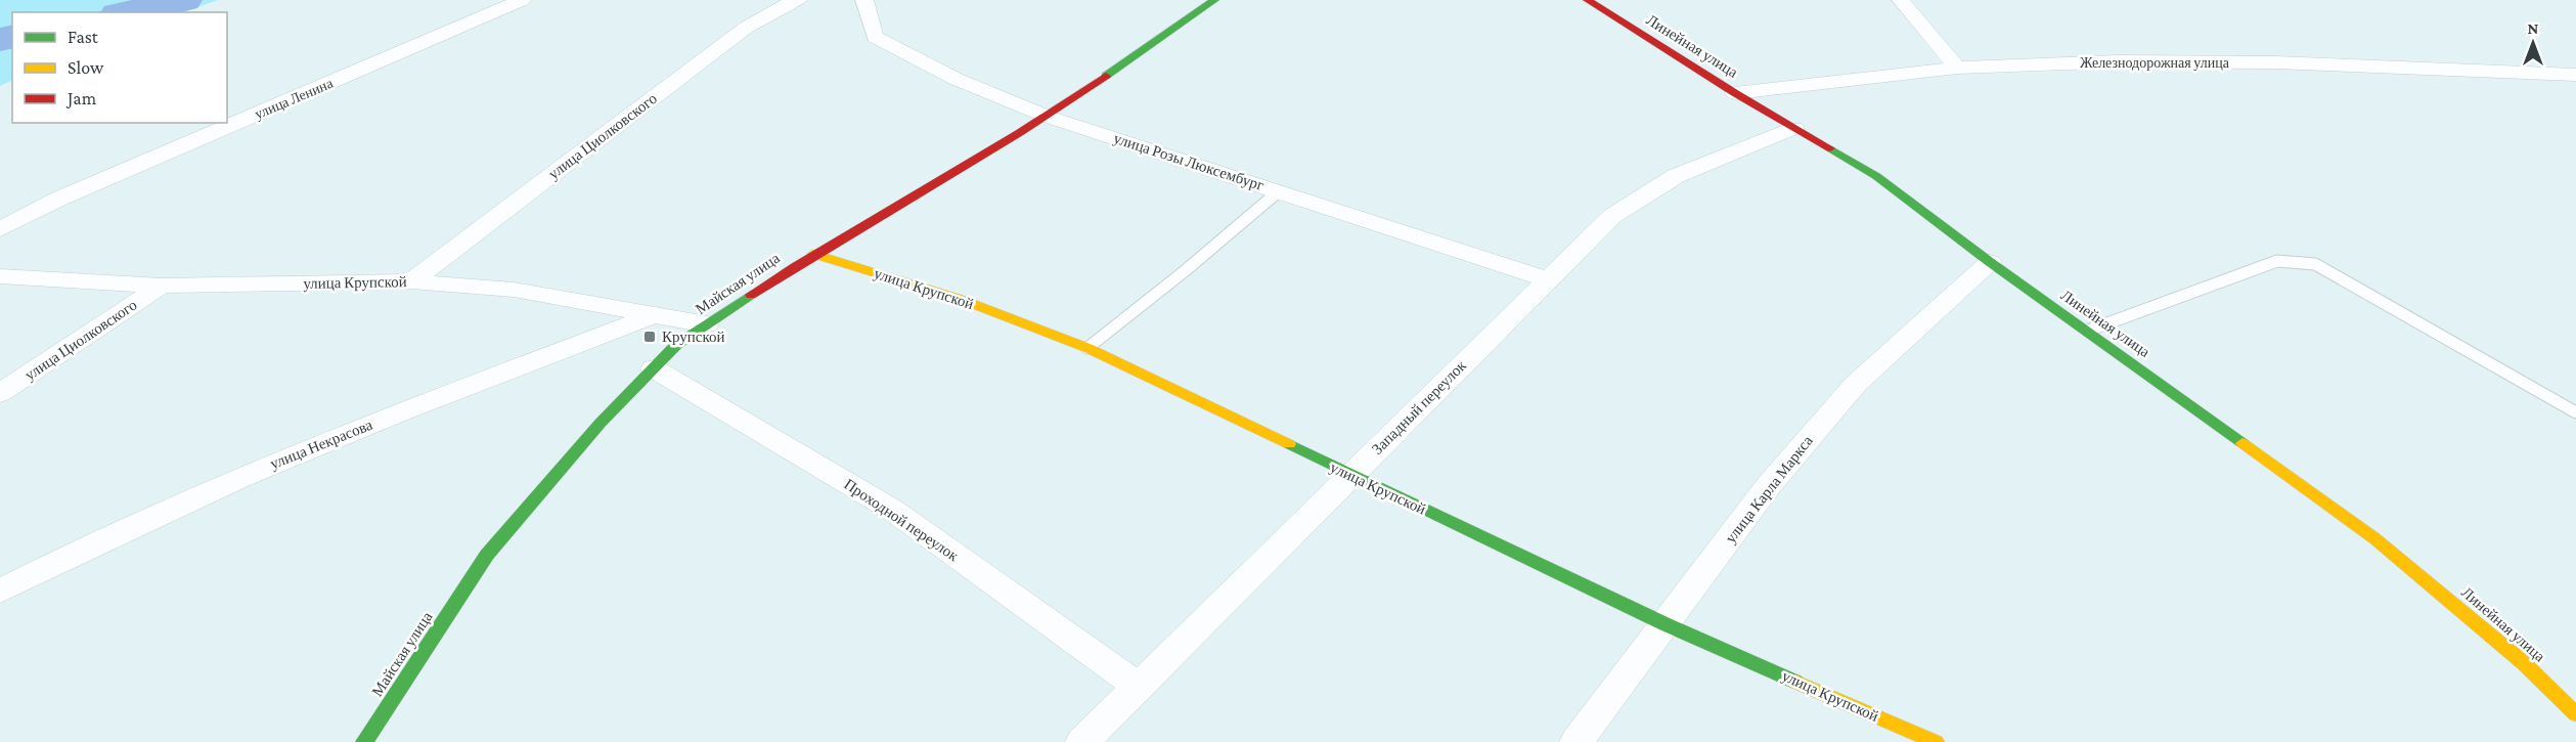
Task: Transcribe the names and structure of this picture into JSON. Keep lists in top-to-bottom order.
{
  "streets": {
    "street": [
      "Линейная улица",
      "Железнодорожная улица",
      "улица Ленина",
      "улица Циолковского",
      "улица Розы Люксембург",
      "улица Крупской",
      "Майская улица",
      "Западный переулок",
      "улица Некрасова",
      "улица Карла Маркса",
      "Проходной переулок"
    ]
  },
  "crossings": [
    ["Линейная улица", "Железнодорожная улица"],
    ["Линейная улица", "Западный переулок"],
    ["Линейная улица", "улица Карла Маркса"],
    ["улица Циолковского", "улица Крупской"],
    ["улица Розы Люксембург", "Майская улица"],
    ["улица Розы Люксембург", "Западный переулок"],
    ["улица Крупской", "Майская улица"],
    ["улица Крупской", "Западный переулок"],
    ["улица Крупской", "улица Некрасова"],
    ["улица Крупской", "улица Карла Маркса"],
    ["Майская улица", "Проходной переулок"],
    ["Западный переулок", "Проходной переулок"]
  ],
  "places": {
    "transit": ["Крупской"]
  },
  "legend": ["Fast", "Slow", "Jam"],
  "north": "top"
}
